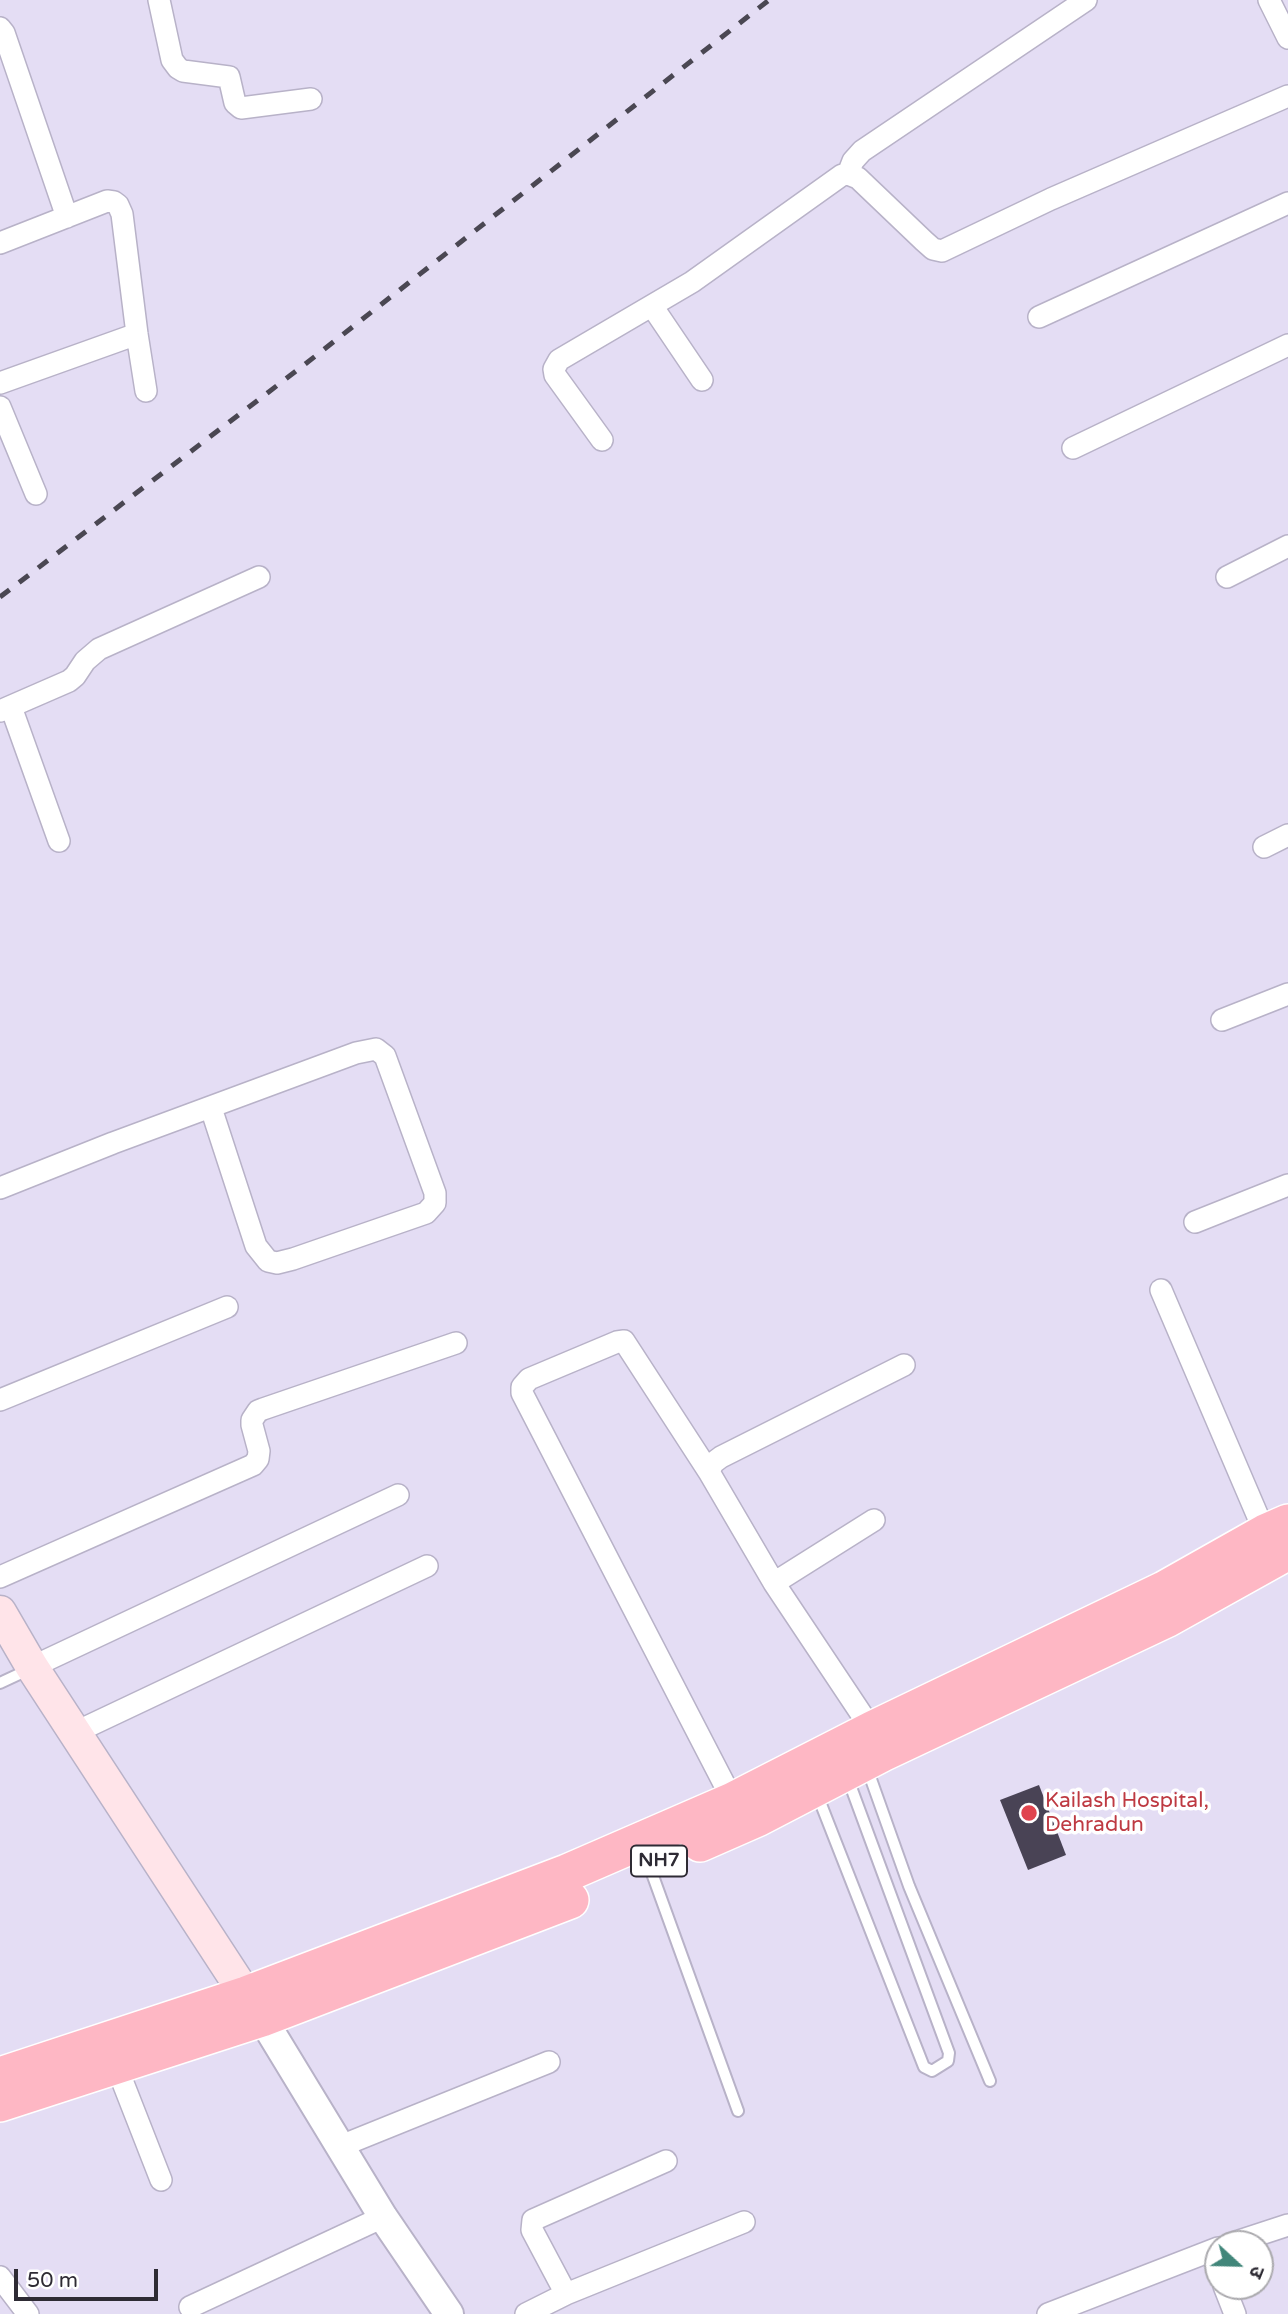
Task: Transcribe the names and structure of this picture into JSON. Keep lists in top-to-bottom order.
{
  "streets": {
    "highway": ["NH7"]
  },
  "places": ["Kailash Hospital, Dehradun"],
  "scale_bar": "50 m",
  "north": "right"
}
